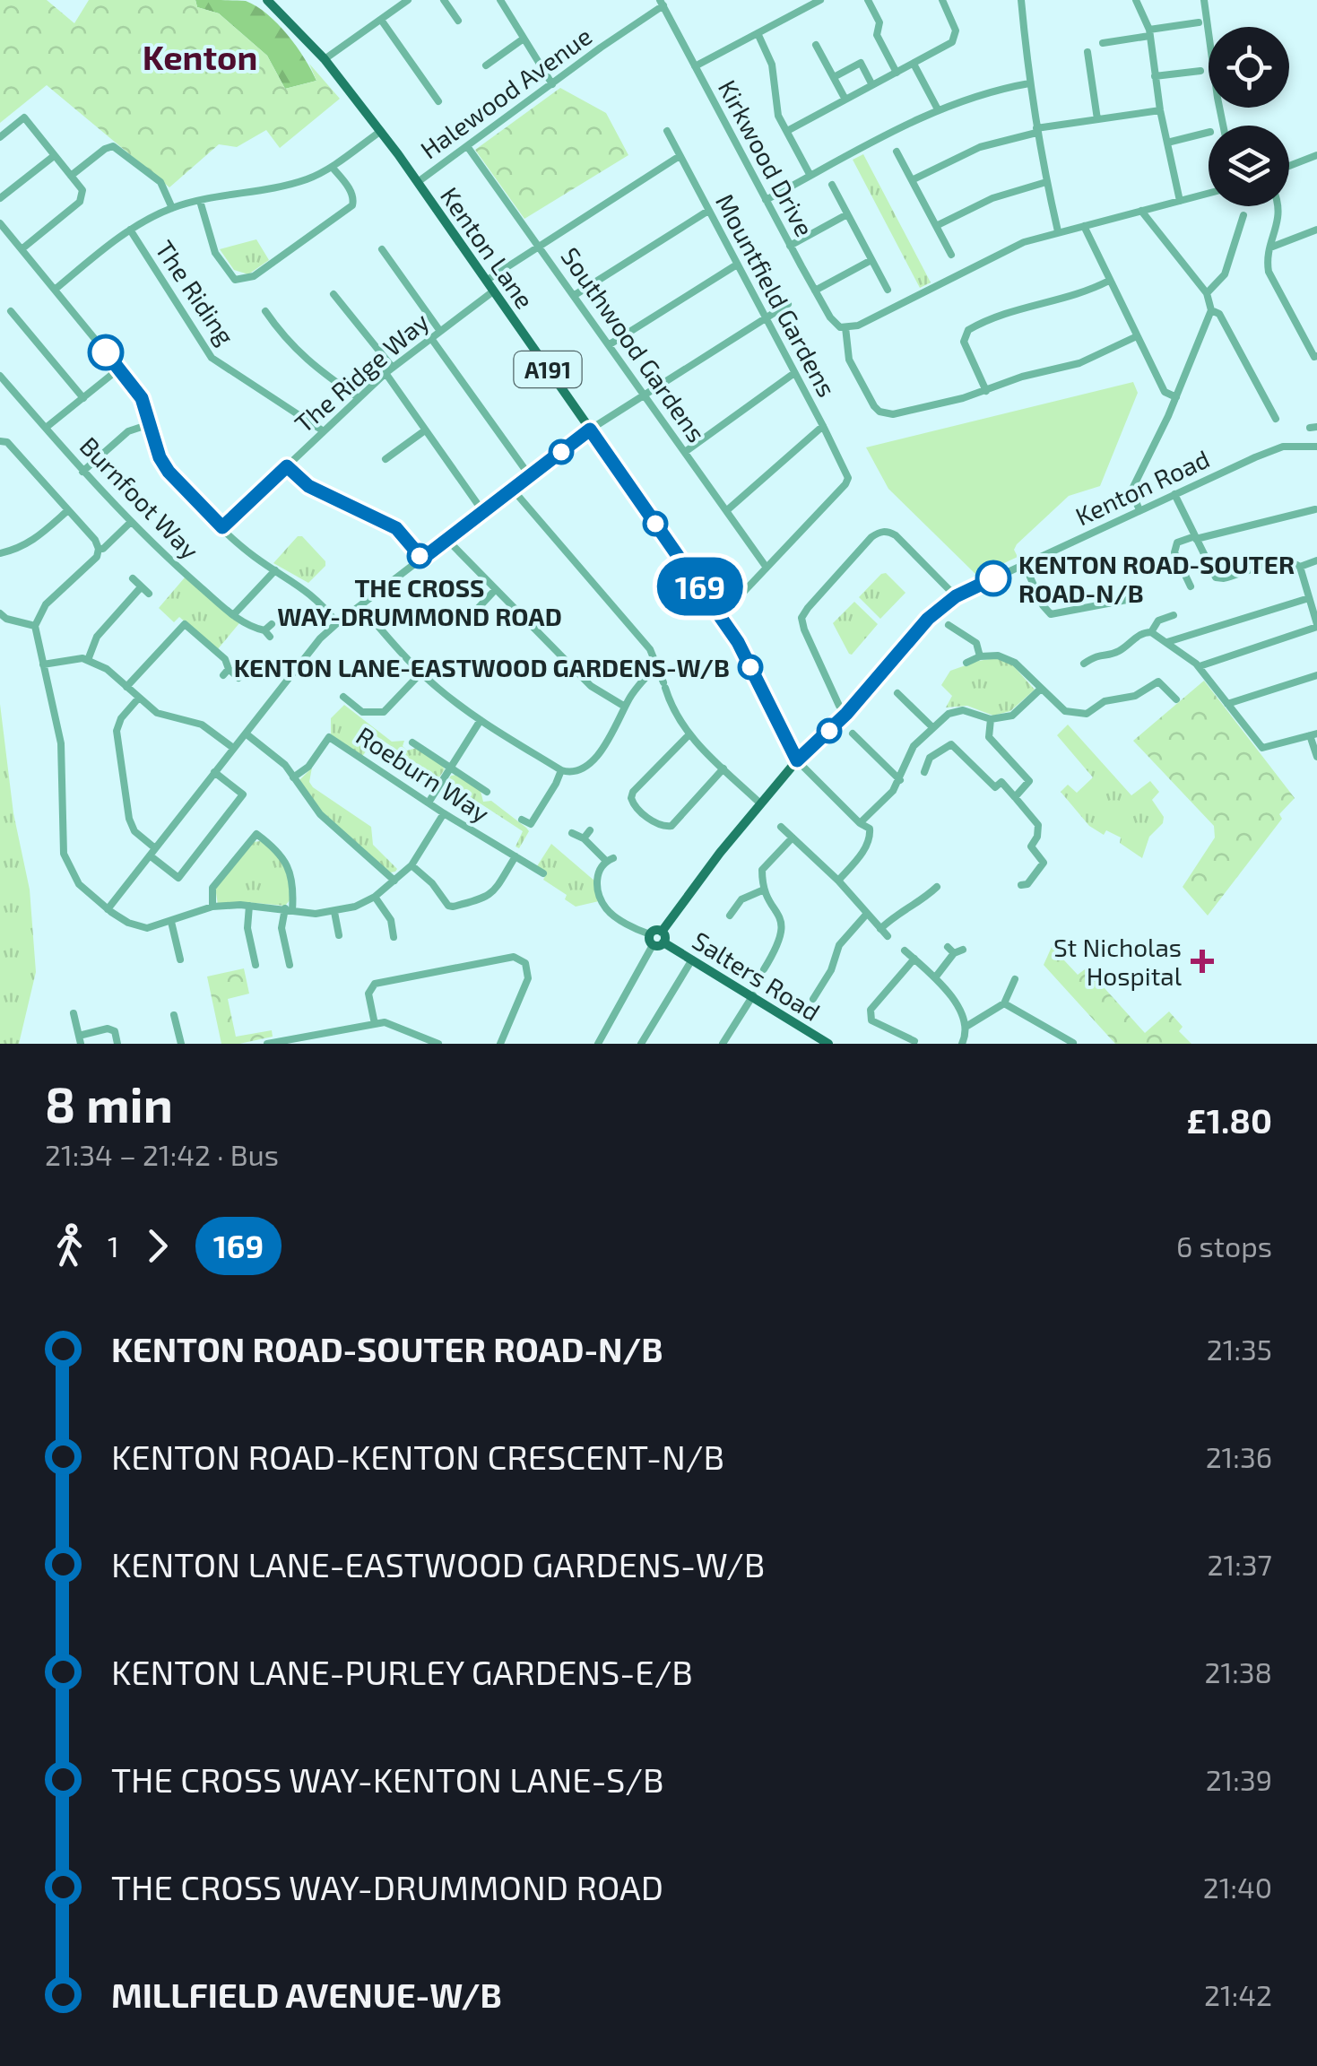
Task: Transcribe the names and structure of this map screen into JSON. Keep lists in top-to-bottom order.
{
  "streets": {
    "main road": [
      "Kenton Lane",
      "A191",
      "Kenton Road",
      "Salters Road"
    ],
    "street": [
      "Halewood Avenue",
      "Kirkwood Drive",
      "The Riding",
      "Mountfield Gardens",
      "Southwood Gardens",
      "The Ridge Way",
      "Burnfoot Way",
      "Roeburn Way"
    ]
  },
  "crossings": [
    ["Halewood Avenue", "Kirkwood Drive"],
    ["Halewood Avenue", "Kenton Lane"],
    ["Halewood Avenue", "Southwood Gardens"],
    ["Kenton Lane", "The Ridge Way"],
    ["Kenton Lane", "Kenton Road"],
    ["The Riding", "The Ridge Way"],
    ["Mountfield Gardens", "Southwood Gardens"],
    ["Kenton Road", "Salters Road"]
  ],
  "districts": ["Kenton"],
  "places": {
    "other": ["THE CROSS WAY-DRUMMOND ROAD", "KENTON ROAD-SOUTER ROAD-N/B", "KENTON LANE-EASTWOOD GARDENS-W/B"],
    "health": ["St Nicholas Hospital"]
  },
  "lines": ["bus line 169"],
  "page": {
    "on_map": "169",
    "heading": ["8 min", "21:34 – 21:42 · Bus", "£1.80"],
    "legs": ["1", "169", "6 stops"],
    "list": [
      {
        "name": "KENTON ROAD-SOUTER ROAD-N/B",
        "value": "21:35"
      },
      {
        "name": "KENTON ROAD-KENTON CRESCENT-N/B",
        "value": "21:36"
      },
      {
        "name": "KENTON LANE-EASTWOOD GARDENS-W/B",
        "value": "21:37"
      },
      {
        "name": "KENTON LANE-PURLEY GARDENS-E/B",
        "value": "21:38"
      },
      {
        "name": "THE CROSS WAY-KENTON LANE-S/B",
        "value": "21:39"
      },
      {
        "name": "THE CROSS WAY-DRUMMOND ROAD",
        "value": "21:40"
      },
      {
        "name": "MILLFIELD AVENUE-W/B",
        "value": "21:42"
      }
    ]
  }
}
